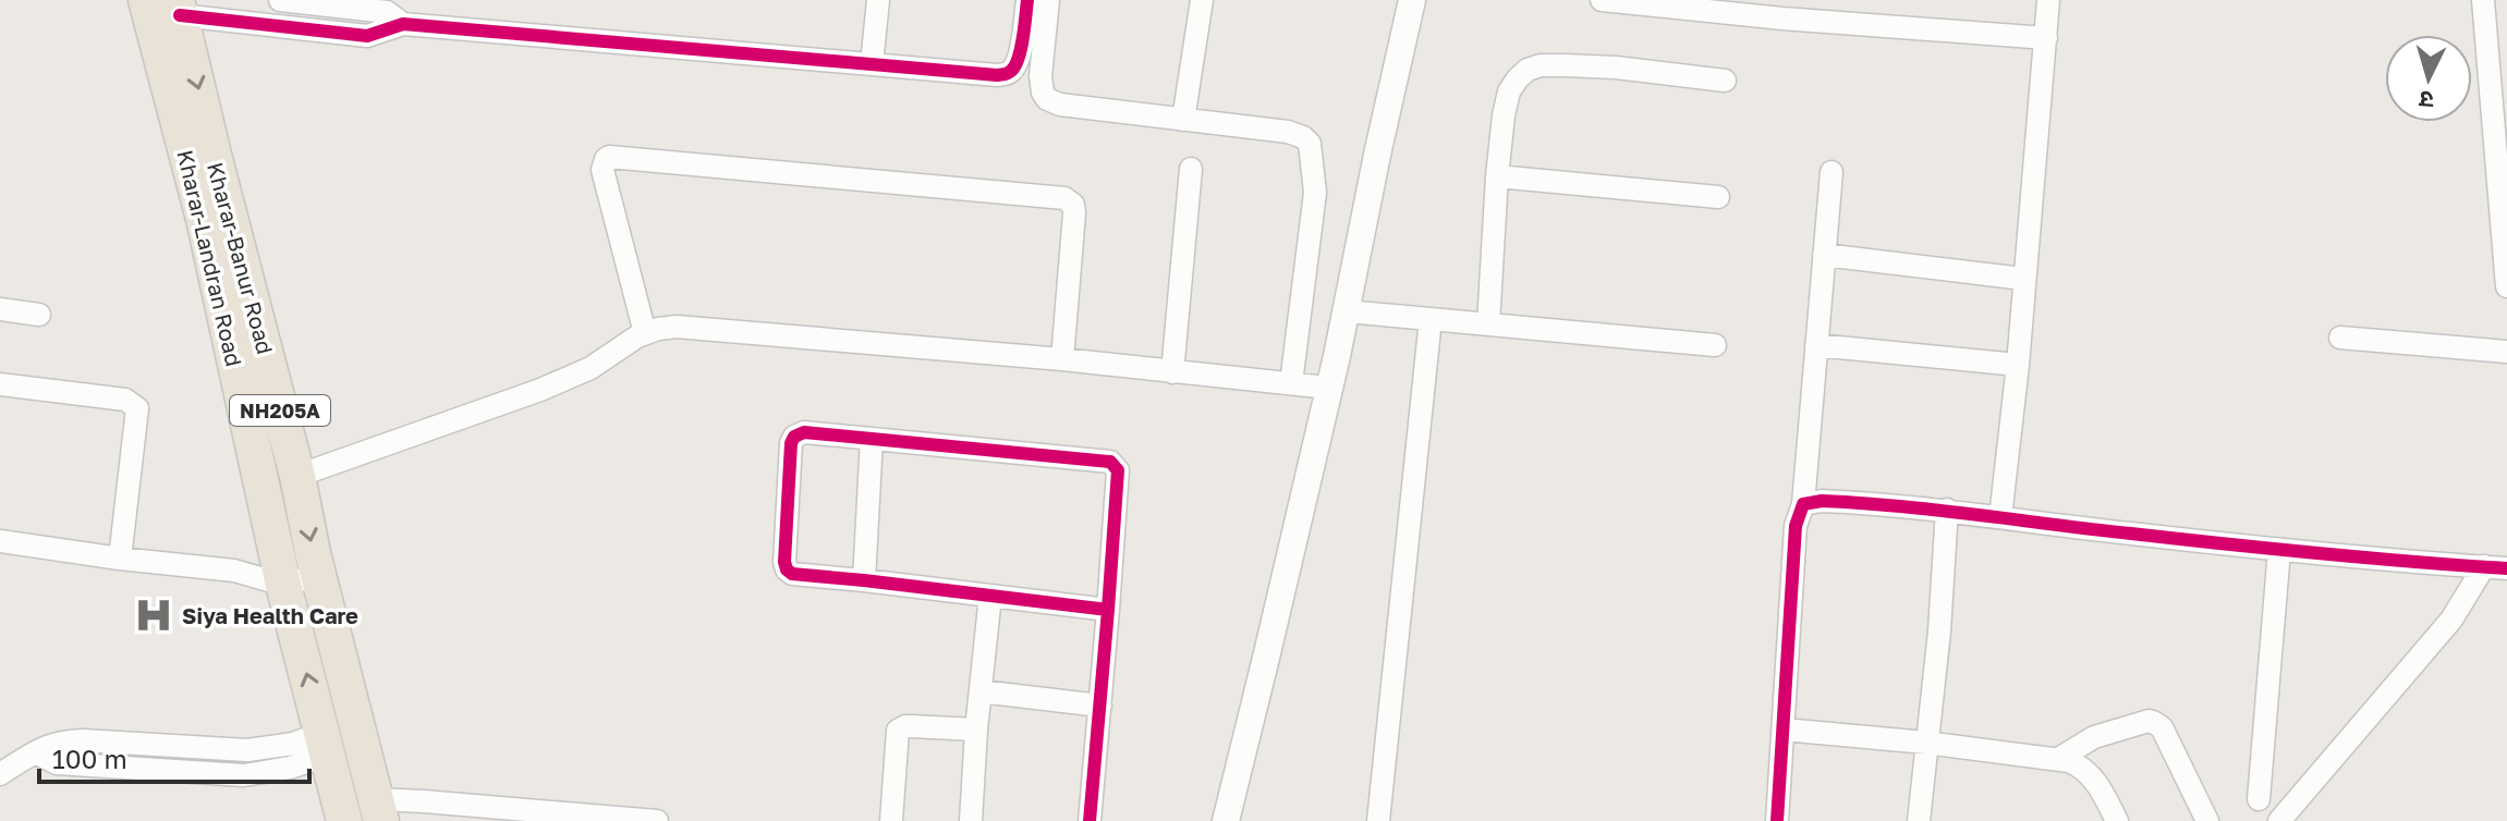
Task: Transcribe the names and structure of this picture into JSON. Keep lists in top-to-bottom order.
{
  "streets": {
    "highway": ["Kharar-Landran Road", "Kharar-Banur Road", "NH205A"]
  },
  "one_way": ["Kharar-Banur Road"],
  "places": {
    "hospital": ["Siya Health Care"]
  },
  "scale_bar": "100 m",
  "north": "bottom"
}
